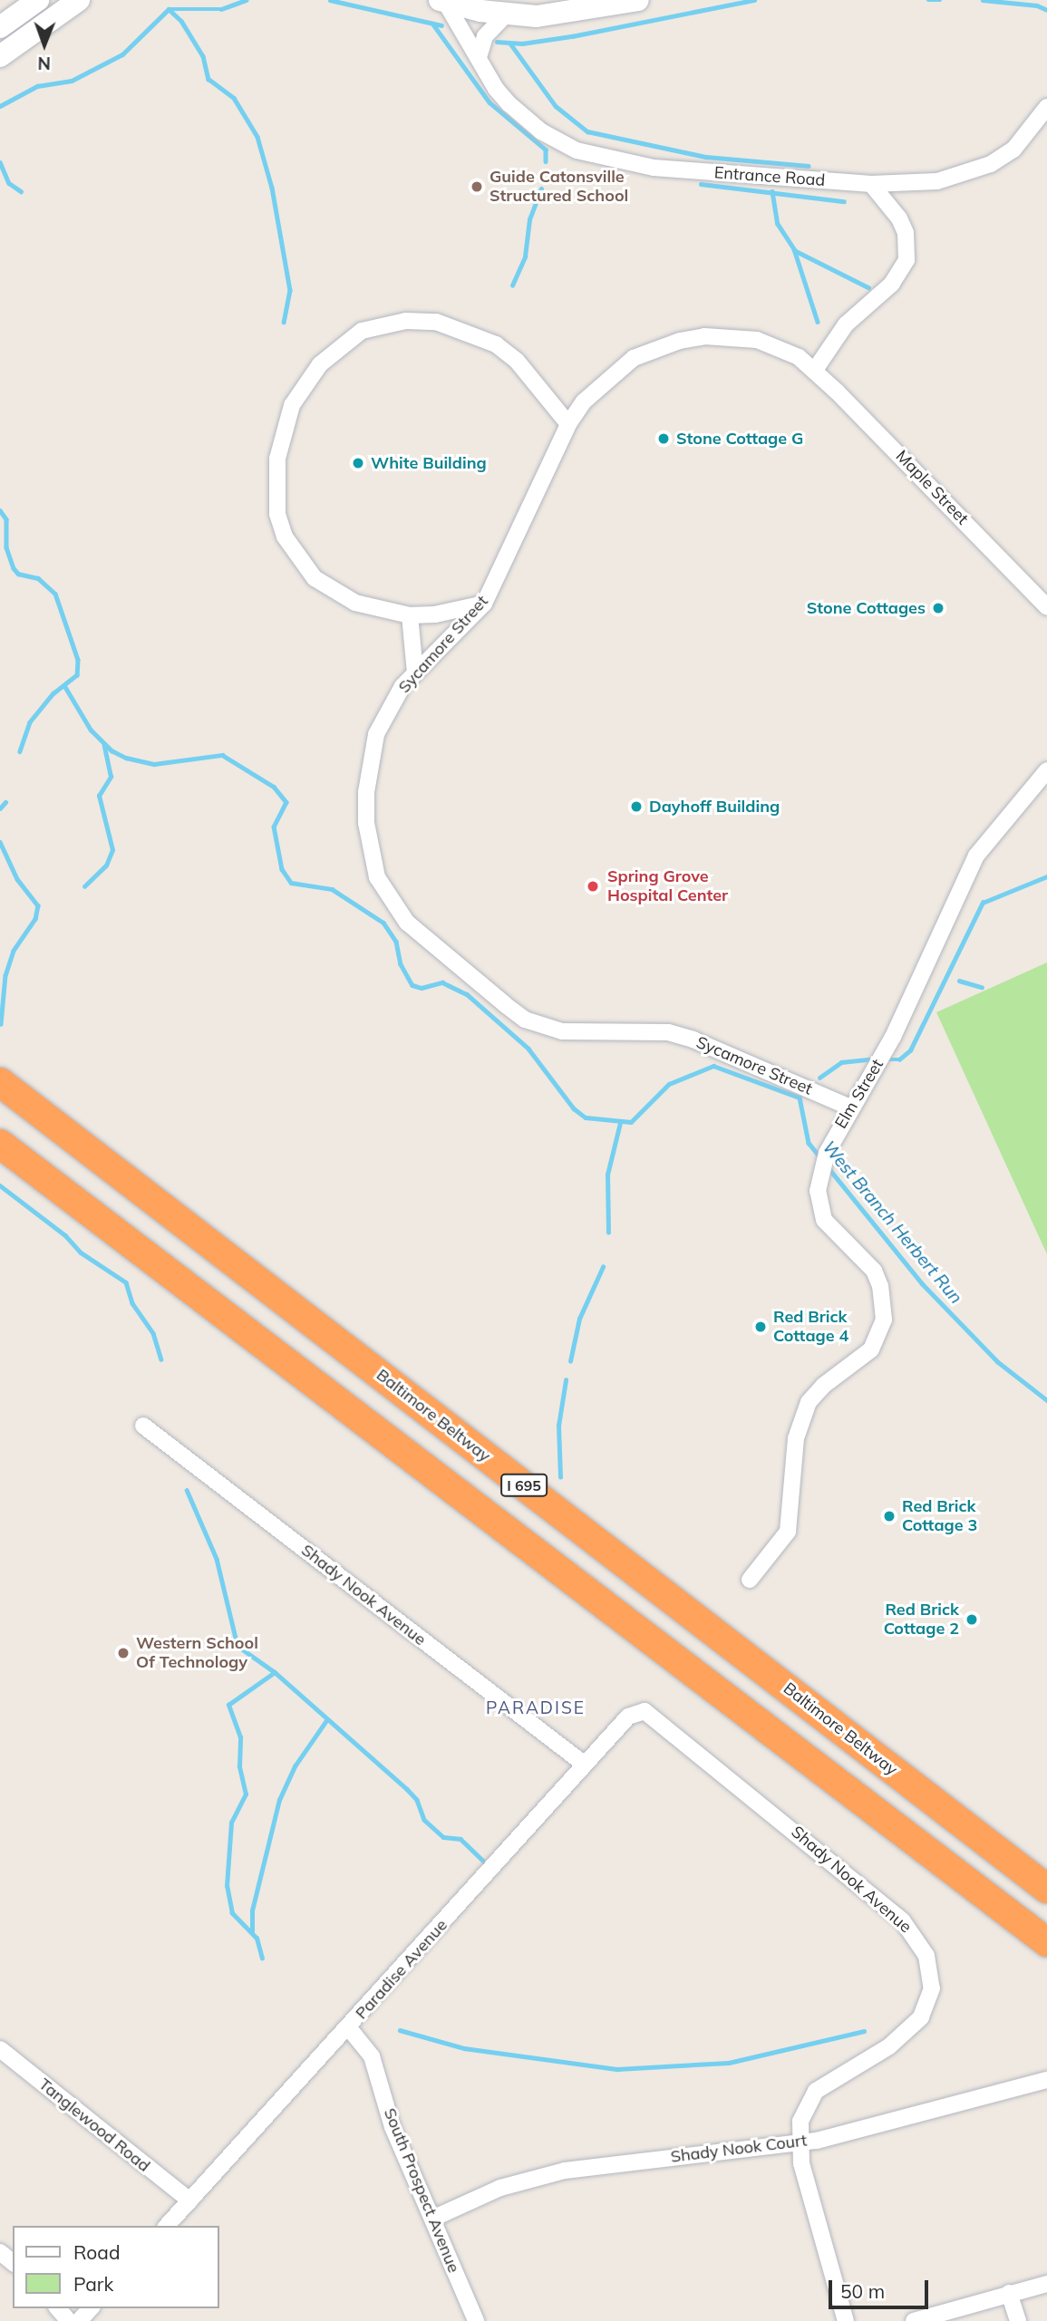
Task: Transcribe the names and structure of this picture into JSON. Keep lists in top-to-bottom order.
{
  "streets": {
    "highway": ["Baltimore Beltway", "I 695"],
    "street": [
      "Entrance Road",
      "Maple Street",
      "Sycamore Street",
      "Elm Street",
      "Shady Nook Avenue",
      "Paradise Avenue",
      "Tanglewood Road",
      "Shady Nook Court",
      "South Prospect Avenue"
    ]
  },
  "crossings": [
    ["Maple Street", "Sycamore Street"],
    ["Sycamore Street", "Elm Street"],
    ["Shady Nook Avenue", "Paradise Avenue"],
    ["Shady Nook Avenue", "Shady Nook Court"],
    ["Paradise Avenue", "Tanglewood Road"],
    ["Paradise Avenue", "South Prospect Avenue"],
    ["Shady Nook Court", "South Prospect Avenue"]
  ],
  "districts": ["PARADISE"],
  "water": ["West Branch Herbert Run"],
  "places": [
    "Guide Catonsville Structured School",
    "Stone Cottage G",
    "White Building",
    "Stone Cottages",
    "Dayhoff Building",
    "Spring Grove Hospital Center",
    "Red Brick Cottage 4",
    "Red Brick Cottage 3",
    "Red Brick Cottage 2",
    "Western School Of Technology"
  ],
  "legend": ["Road", "Park"],
  "scale_bar": "50 m",
  "north": "bottom"
}
